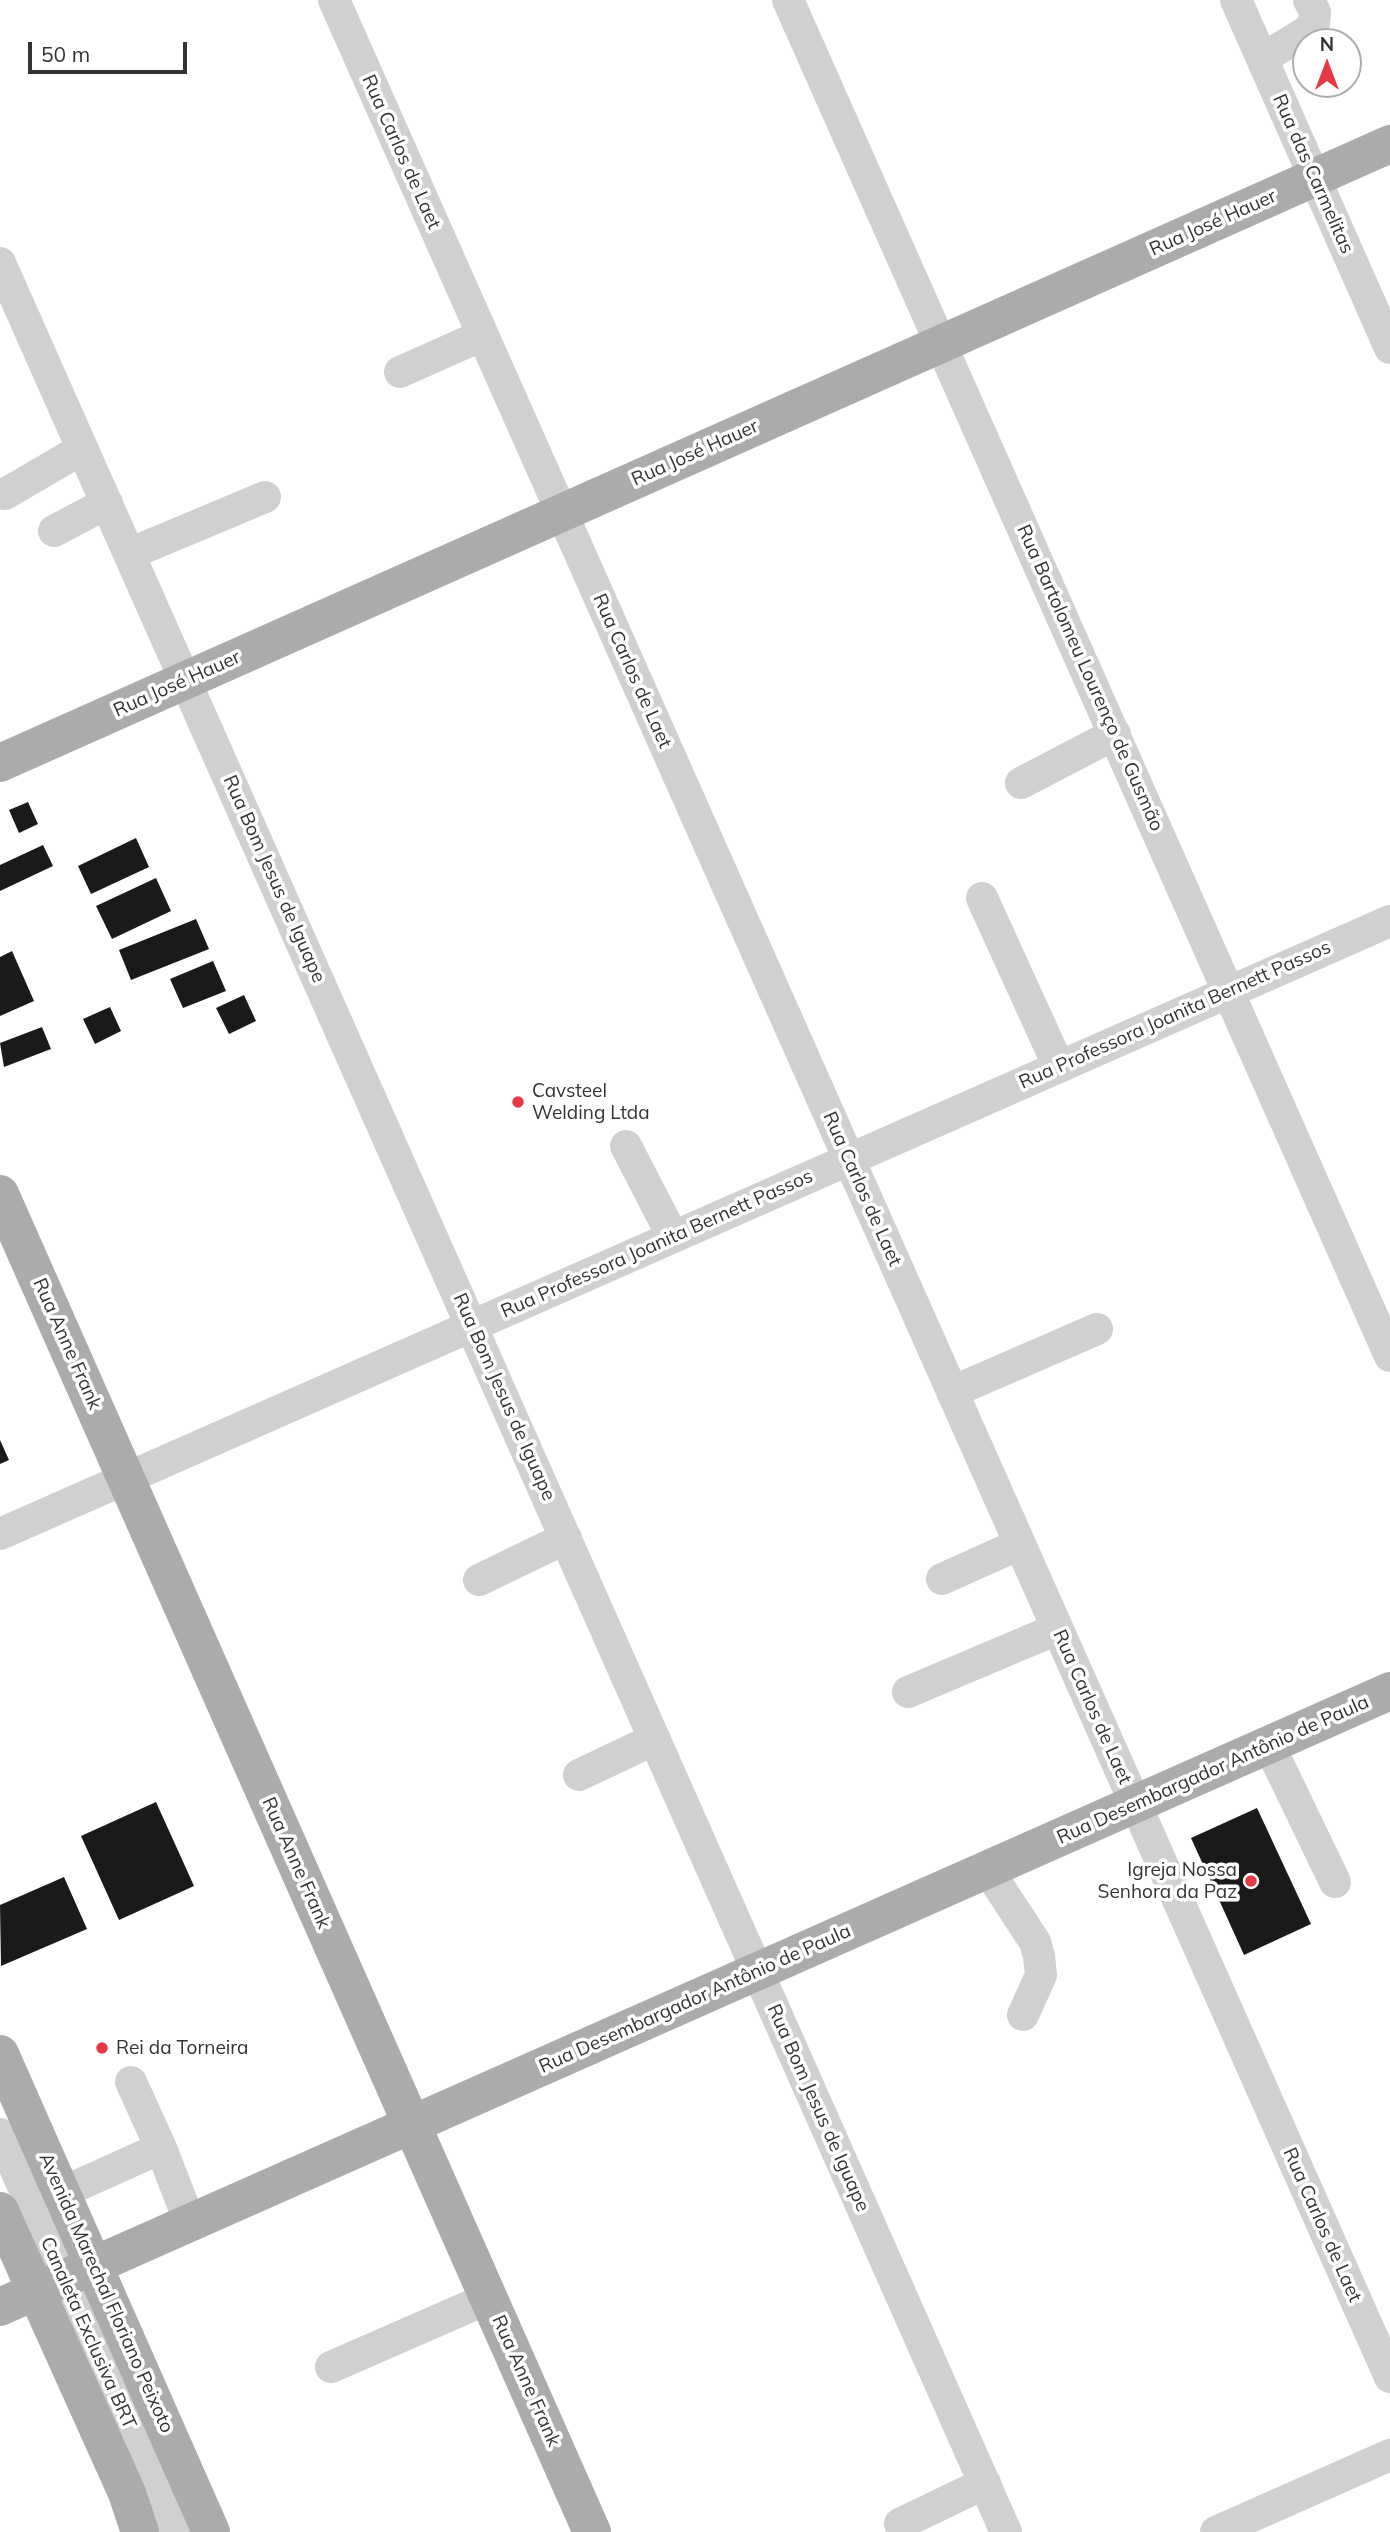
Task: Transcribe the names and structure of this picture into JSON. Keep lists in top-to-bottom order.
{
  "streets": {
    "main road": [
      "Rua José Hauer",
      "Rua Anne Frank",
      "Rua Desembargador Antônio de Paula",
      "Avenida Marechal Floriano Peixoto"
    ],
    "street": [
      "Rua Carlos de Laet",
      "Rua das Carmelitas",
      "Rua Bartolomeu Lourenço de Gusmão",
      "Rua Bom Jesus de Iguape",
      "Rua Professora Joanita Bernett Passos",
      "Canaleta Exclusiva BRT"
    ]
  },
  "crossings": [
    ["Rua Carlos de Laet", "Rua José Hauer"],
    ["Rua Carlos de Laet", "Rua Professora Joanita Bernett Passos"],
    ["Rua Carlos de Laet", "Rua Desembargador Antônio de Paula"],
    ["Rua das Carmelitas", "Rua José Hauer"],
    ["Rua José Hauer", "Rua Bartolomeu Lourenço de Gusmão"],
    ["Rua José Hauer", "Rua Bom Jesus de Iguape"],
    ["Rua Bartolomeu Lourenço de Gusmão", "Rua Professora Joanita Bernett Passos"],
    ["Rua Bom Jesus de Iguape", "Rua Professora Joanita Bernett Passos"],
    ["Rua Bom Jesus de Iguape", "Rua Desembargador Antônio de Paula"],
    ["Rua Professora Joanita Bernett Passos", "Rua Anne Frank"],
    ["Rua Anne Frank", "Rua Desembargador Antônio de Paula"],
    ["Rua Desembargador Antônio de Paula", "Avenida Marechal Floriano Peixoto"],
    ["Rua Desembargador Antônio de Paula", "Canaleta Exclusiva BRT"],
    ["Avenida Marechal Floriano Peixoto", "Canaleta Exclusiva BRT"]
  ],
  "places": ["Cavsteel Welding Ltda", "Igreja Nossa Senhora da Paz", "Rei da Torneira"],
  "scale_bar": "50 m",
  "north": "top"
}
